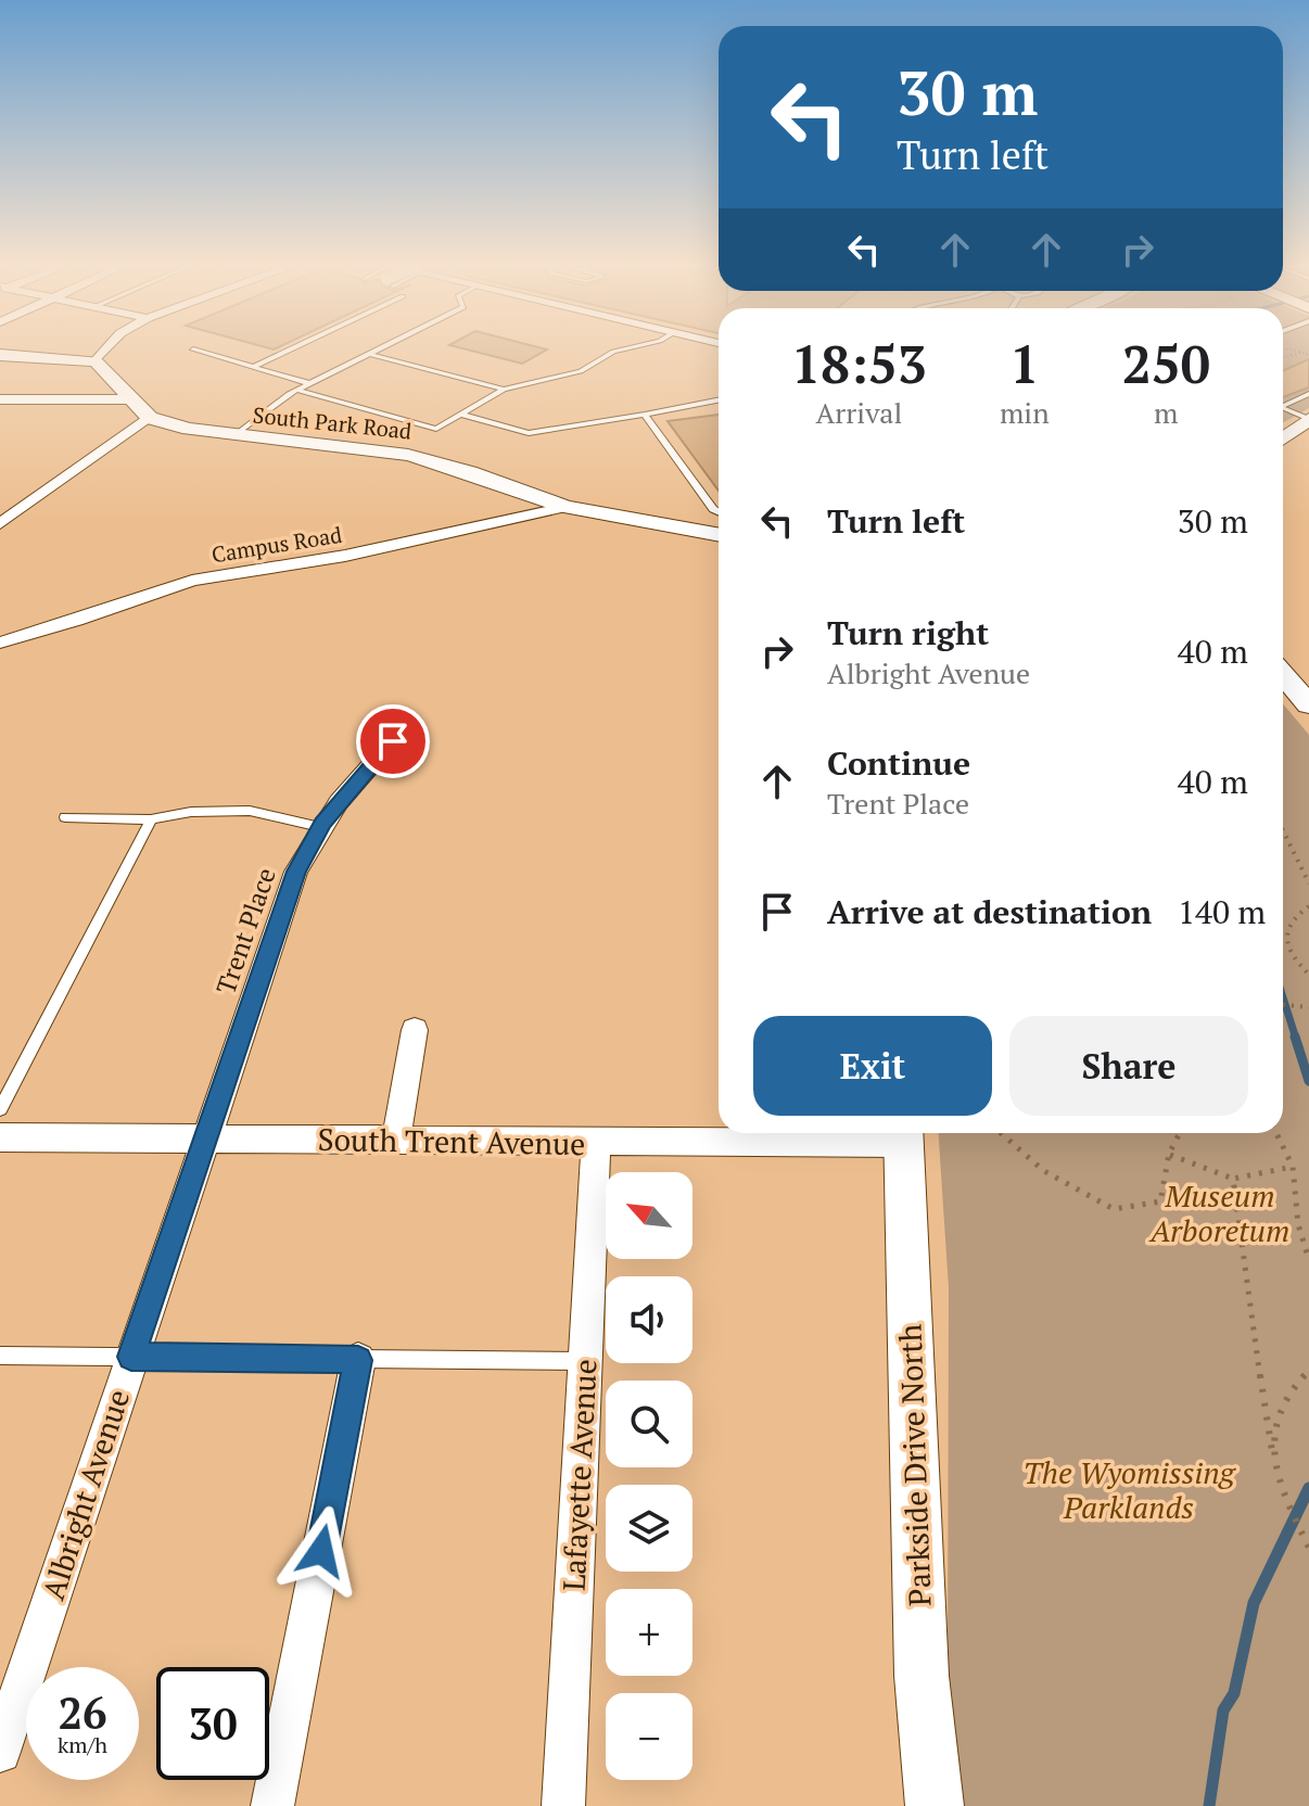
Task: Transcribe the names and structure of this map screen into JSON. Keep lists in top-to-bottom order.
{
  "streets": {
    "street": [
      "South Park Road",
      "Campus Road",
      "Trent Place",
      "South Trent Avenue",
      "Parkside Drive North",
      "Lafayette Avenue",
      "Albright Avenue"
    ]
  },
  "crossings": [
    ["South Park Road", "Campus Road"],
    ["Trent Place", "South Trent Avenue"],
    ["Trent Place", "Albright Avenue"],
    ["South Trent Avenue", "Parkside Drive North"],
    ["South Trent Avenue", "Lafayette Avenue"],
    ["South Trent Avenue", "Albright Avenue"]
  ],
  "parks": ["Museum Arboretum", "The Wyomissing Parklands"],
  "north": "top left",
  "page": {
    "turn": ["30 m", "Turn left"],
    "eta": [
      "18:53",
      "Arrival",
      "1",
      "min",
      "250",
      "m"
    ],
    "list": [
      {
        "name": "Turn left",
        "value": "30 m"
      },
      {
        "name": "Turn right",
        "note": "Albright Avenue",
        "value": "40 m"
      },
      {
        "name": "Continue",
        "note": "Trent Place",
        "value": "40 m"
      },
      {
        "name": "Arrive at destination",
        "value": "140 m"
      }
    ],
    "buttons": ["Exit", "Share"],
    "map_buttons": ["+", "−"],
    "speed": "26 km/h",
    "limit": "30"
  }
}
